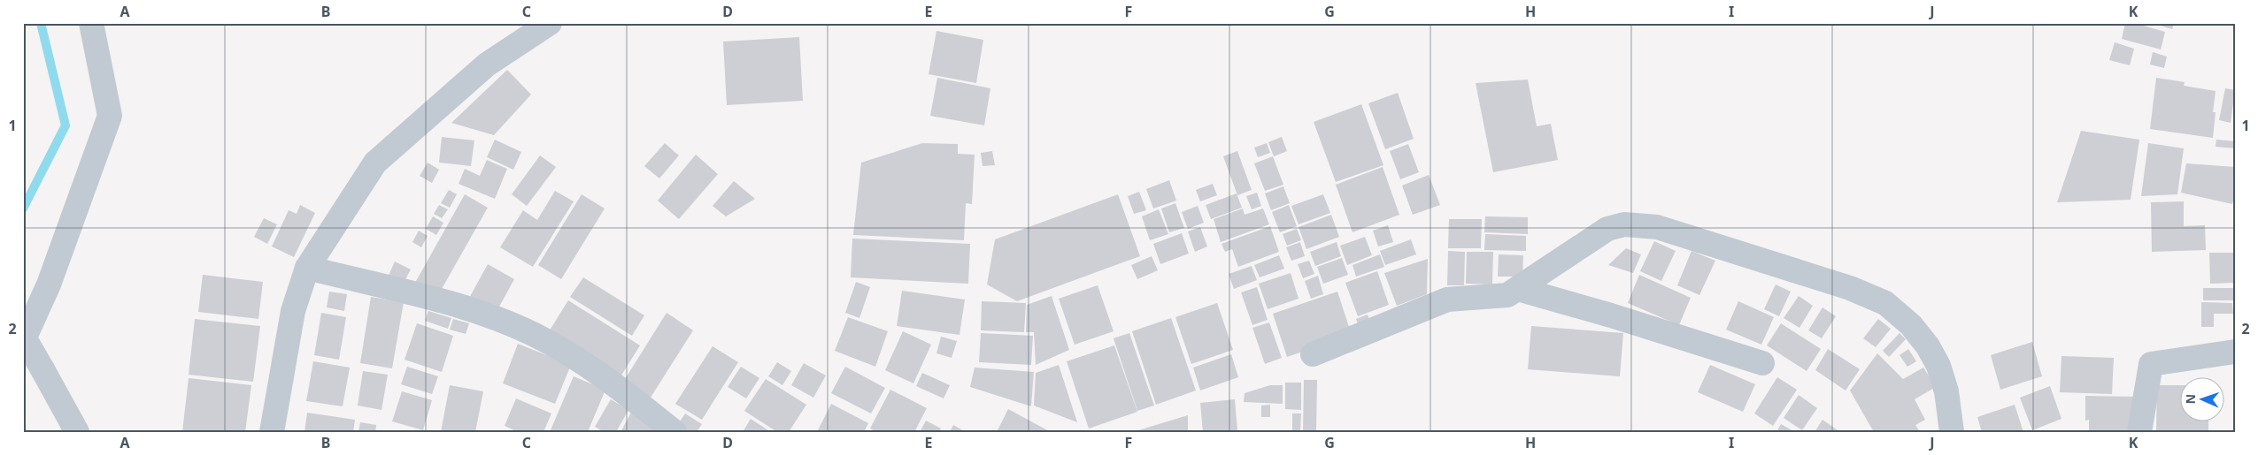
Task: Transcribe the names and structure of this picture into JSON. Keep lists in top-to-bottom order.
{
  "north": "left",
  "grid": {
    "columns": [
      "A",
      "B",
      "C",
      "D",
      "E",
      "F",
      "G",
      "H",
      "I",
      "J",
      "K"
    ],
    "rows": ["1", "2"]
  }
}
